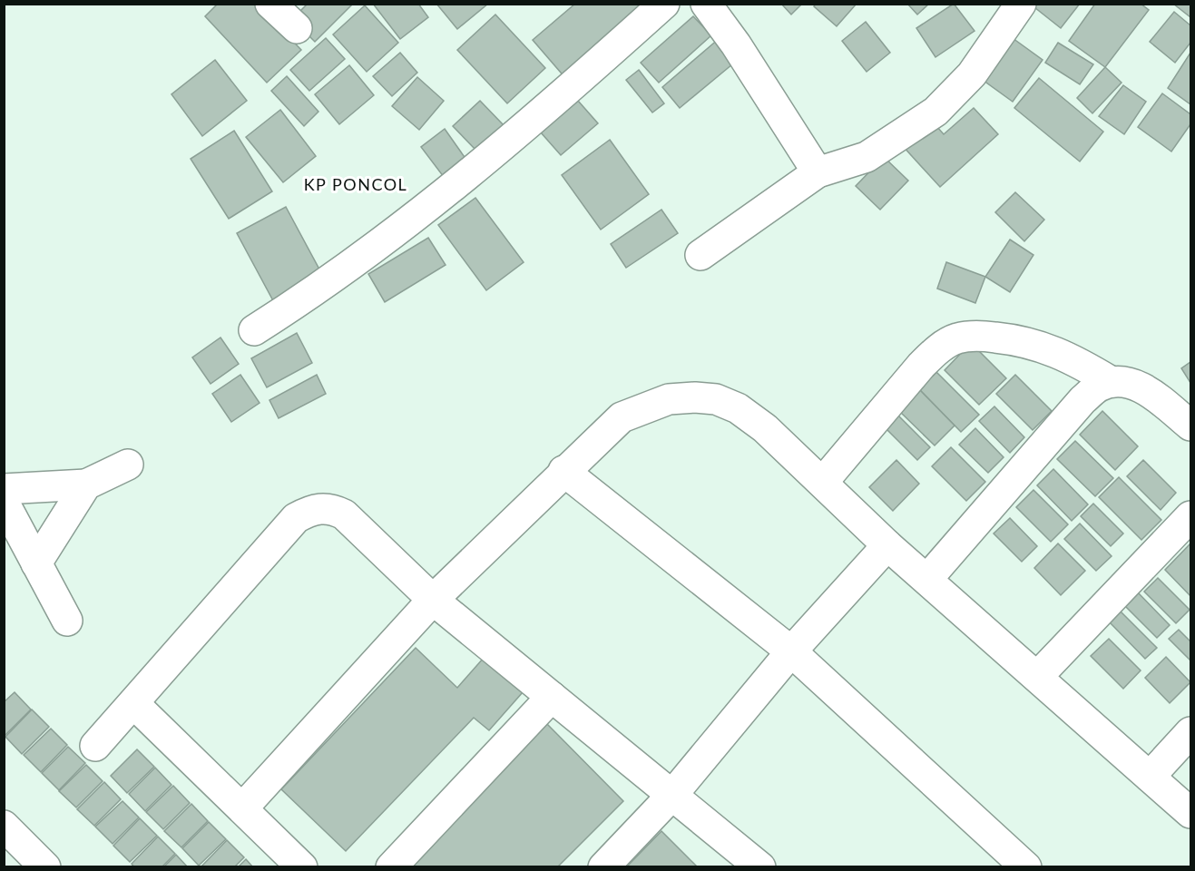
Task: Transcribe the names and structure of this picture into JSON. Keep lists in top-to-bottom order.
{
  "districts": ["KP PONCOL"]
}
